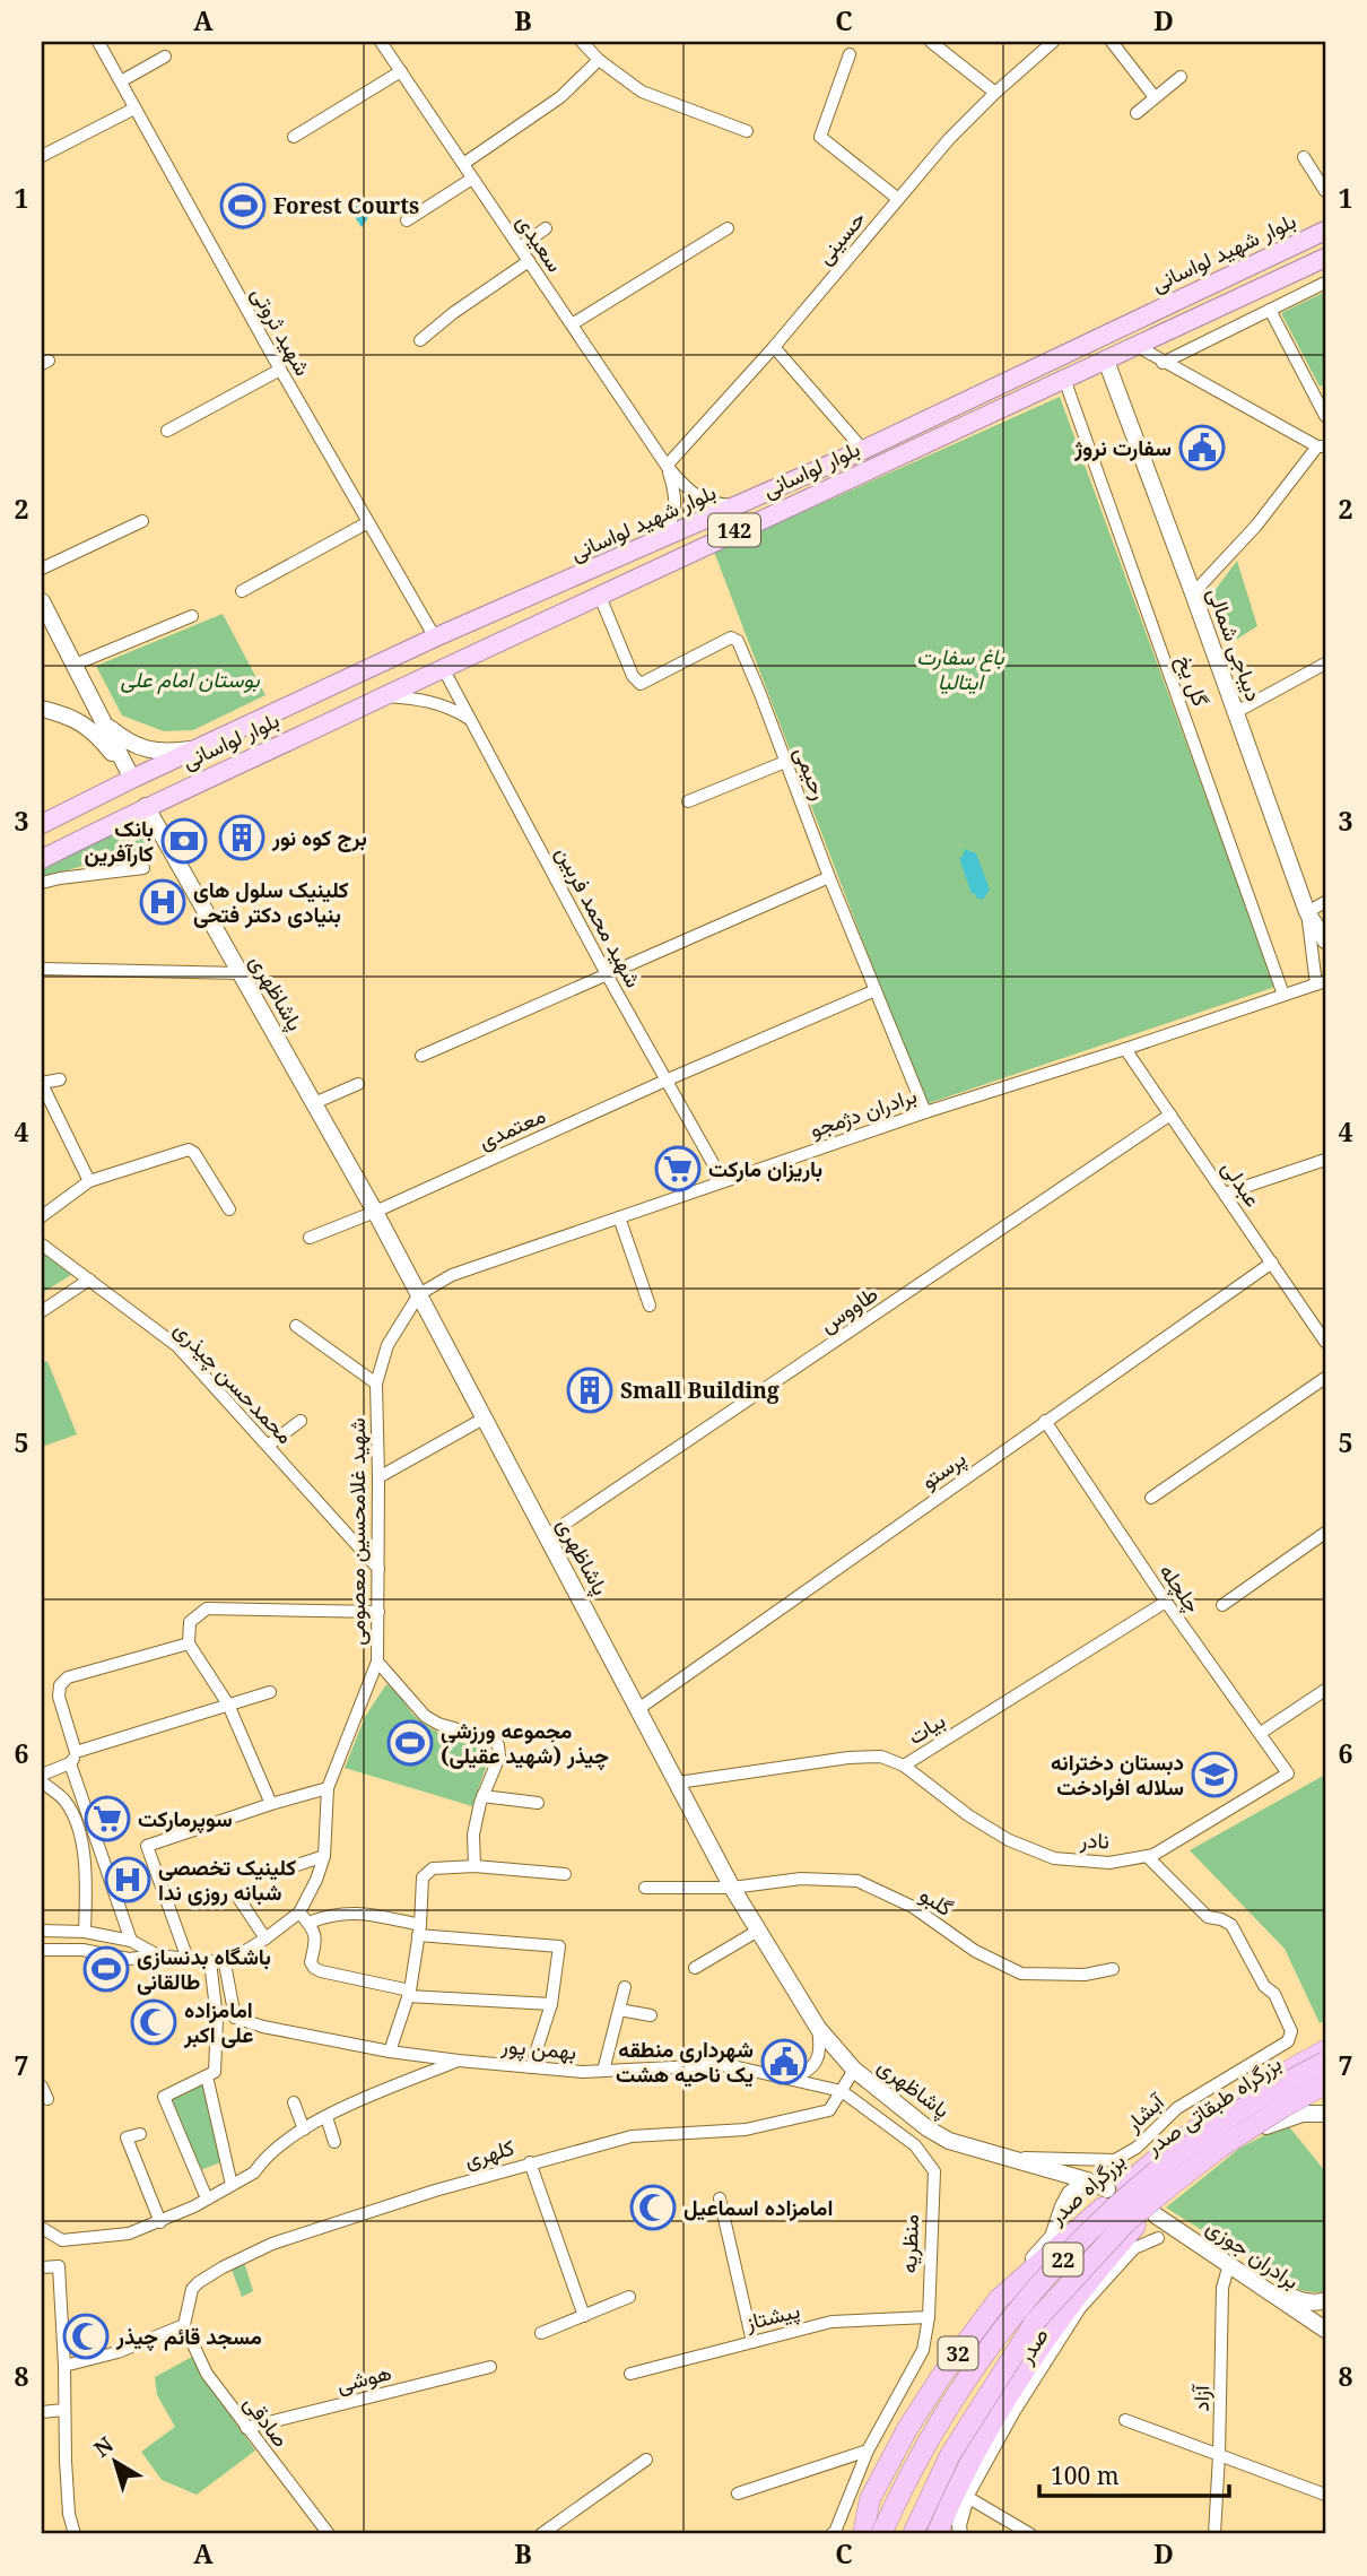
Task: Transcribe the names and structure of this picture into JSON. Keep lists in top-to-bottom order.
{
  "streets": {
    "highway": [
      "بزرگراه طبقاتی صدر",
      "بزرگراه صدر",
      "22",
      "32"
    ],
    "main road": [
      "بلوار شهید لواسانی",
      "بلوار لواسانی",
      "142",
      "دیباجی شمالی",
      "پاشاظهری",
      "برادران جوزی"
    ],
    "street": [
      "حسینی",
      "سعیدی",
      "شهید ثروتی",
      "گل یخ",
      "رحیمی",
      "شهید محمد فربین",
      "برادران دژمجو",
      "معتمدی",
      "عبدلی",
      "طاووس",
      "محمدحسن چیذری",
      "پرستو",
      "شهید غلامحسین معصومی",
      "چلچله",
      "بیات",
      "نادر",
      "گلبو",
      "بهمن پور",
      "آبشار",
      "کلهری",
      "منظریه",
      "پیشتاز",
      "صدر",
      "هوشی",
      "آزاد",
      "صادقی"
    ]
  },
  "crossings": [
    ["حسینی", "سعیدی"],
    ["سعیدی", "بلوار شهید لواسانی"],
    ["بلوار شهید لواسانی", "شهید ثروتی"],
    ["بلوار شهید لواسانی", "بلوار لواسانی"],
    ["بلوار لواسانی", "دیباجی شمالی"],
    ["بلوار لواسانی", "گل یخ"],
    ["بلوار لواسانی", "رحیمی"],
    ["بلوار لواسانی", "شهید محمد فربین"],
    ["بلوار لواسانی", "پاشاظهری"],
    ["گل یخ", "برادران دژمجو"],
    ["رحیمی", "برادران دژمجو"],
    ["رحیمی", "معتمدی"],
    ["شهید محمد فربین", "برادران دژمجو"],
    ["شهید محمد فربین", "معتمدی"],
    ["پاشاظهری", "برادران دژمجو"],
    ["پاشاظهری", "معتمدی"],
    ["پاشاظهری", "طاووس"],
    ["پاشاظهری", "پرستو"],
    ["پاشاظهری", "شهید غلامحسین معصومی"],
    ["پاشاظهری", "بیات"],
    ["پاشاظهری", "گلبو"],
    ["پاشاظهری", "آبشار"],
    ["پاشاظهری", "کلهری"],
    ["پاشاظهری", "بزرگراه صدر"],
    ["برادران دژمجو", "عبدلی"],
    ["برادران دژمجو", "شهید غلامحسین معصومی"],
    ["عبدلی", "طاووس"],
    ["عبدلی", "پرستو"],
    ["محمدحسن چیذری", "شهید غلامحسین معصومی"],
    ["پرستو", "چلچله"],
    ["چلچله", "بیات"],
    ["چلچله", "نادر"],
    ["بیات", "نادر"],
    ["نادر", "آبشار"],
    ["بهمن پور", "کلهری"],
    ["بهمن پور", "منظریه"],
    ["بزرگراه طبقاتی صدر", "32"],
    ["کلهری", "منظریه"],
    ["کلهری", "صادقی"],
    ["منظریه", "پیشتاز"],
    ["برادران جوزی", "32"],
    ["برادران جوزی", "آزاد"],
    ["هوشی", "صادقی"]
  ],
  "parks": ["باغ سفارت ایتالیا", "بوستان امام علی"],
  "places": {
    "sports": ["Forest Courts", "مجموعه ورزشی چیذر (شهید عقیلی)", "باشگاه بدنسازی طالقانی"],
    "public building": ["سفارت نروژ", "شهرداری منطقه یک ناحیه هشت"],
    "building": ["برج کوه نور", "Small Building"],
    "bank": ["بانک کارآفرین"],
    "hospital": ["کلینیک سلول های بنیادی دکتر فتحی", "کلینیک تخصصی شبانه روزی ندا"],
    "supermarket": ["باریزان مارکت", "سوپرمارکت"],
    "school or university": ["دبستان دخترانه سلاله افرادخت"],
    "mosque": ["امامزاده علی اکبر", "امامزاده اسماعیل", "مسجد قائم چیذر"]
  },
  "scale_bar": "100 m",
  "north": "top left",
  "grid": {
    "columns": [
      "A",
      "B",
      "C",
      "D"
    ],
    "rows": [
      "1",
      "2",
      "3",
      "4",
      "5",
      "6",
      "7",
      "8"
    ]
  }
}
